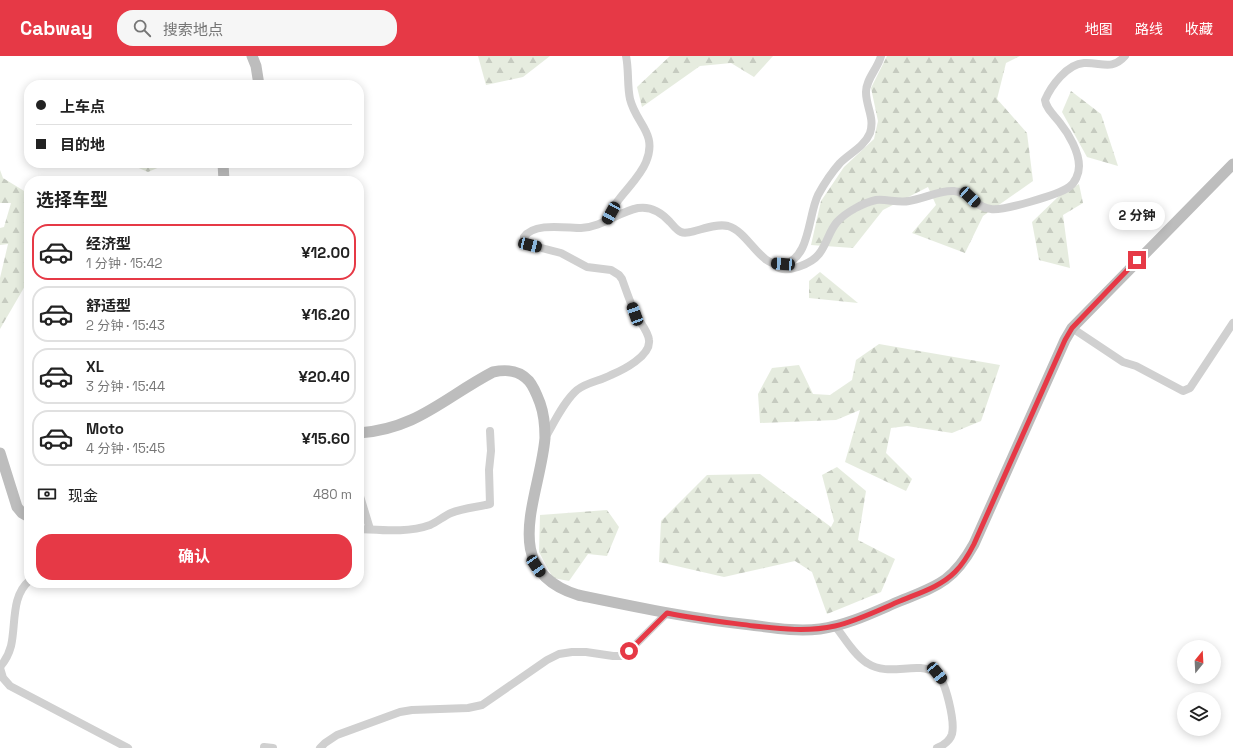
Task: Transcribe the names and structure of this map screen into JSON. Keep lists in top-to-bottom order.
{
  "north": "top",
  "page": {
    "header": "Cabway",
    "search": "搜索地点",
    "nav": ["地图", "路线", "收藏"],
    "banner": ["上车点", "目的地"],
    "heading": "选择车型",
    "bubble": "2 分钟",
    "list": [
      {
        "name": "经济型",
        "note": "1 分钟 · 15:42",
        "value": "¥12.00"
      },
      {
        "name": "舒适型",
        "note": "2 分钟 · 15:43",
        "value": "¥16.20"
      },
      {
        "name": "XL",
        "note": "3 分钟 · 15:44",
        "value": "¥20.40"
      },
      {
        "name": "Moto",
        "note": "4 分钟 · 15:45",
        "value": "¥15.60"
      }
    ],
    "pay": ["现金", "480 m"],
    "buttons": "确认"
  }
}
